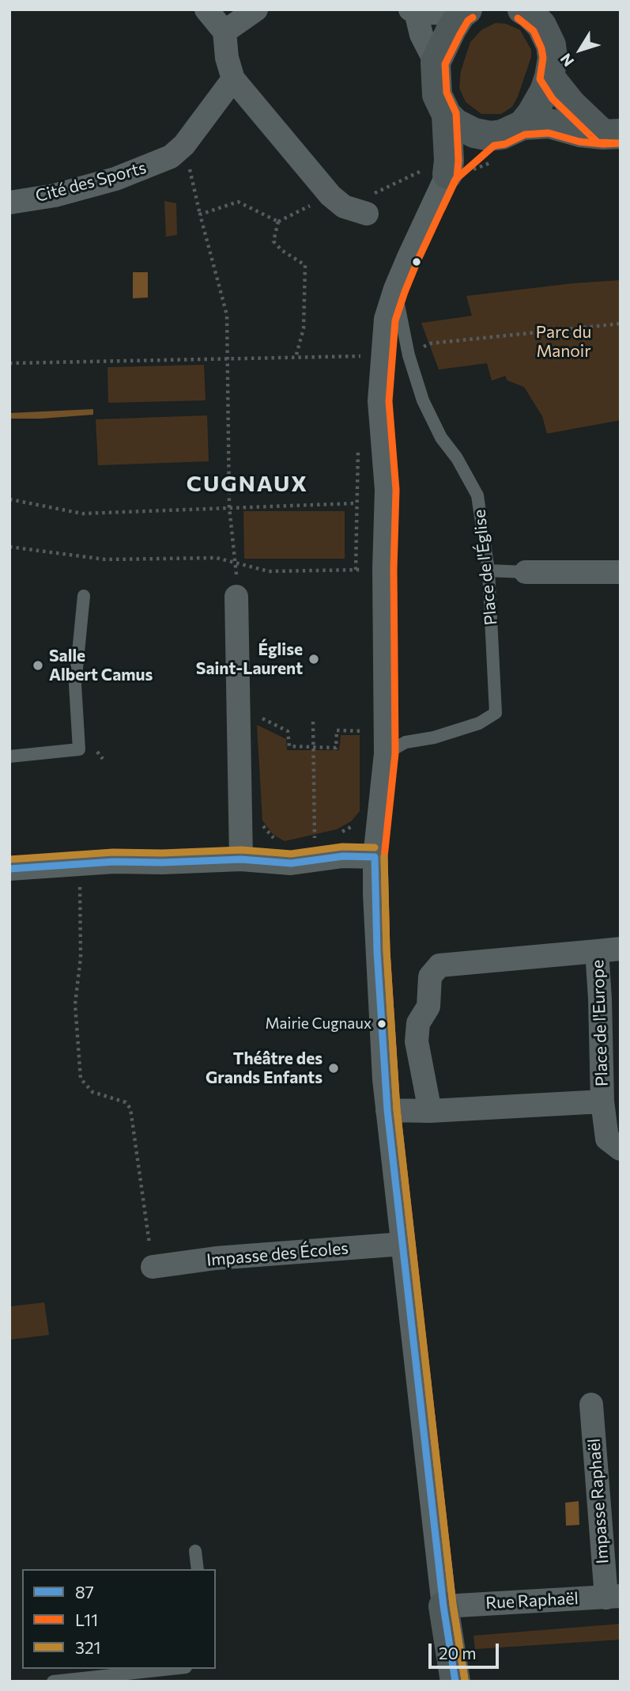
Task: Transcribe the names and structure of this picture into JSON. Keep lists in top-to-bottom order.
{
  "streets": {
    "street": [
      "Cité des Sports",
      "Place de l'Europe",
      "Impasse des Écoles",
      "Impasse Raphaël",
      "Rue Raphaël"
    ],
    "lane": ["Place de l'Église"]
  },
  "crossings": [
    ["Impasse Raphaël", "Rue Raphaël"]
  ],
  "districts": ["CUGNAUX"],
  "parks": ["Parc du Manoir"],
  "places": [
    "Église Saint-Laurent",
    "Salle Albert Camus",
    "Mairie Cugnaux",
    "Théâtre des Grands Enfants"
  ],
  "lines": ["transit line L11", "transit line 321", "transit line 87"],
  "legend": ["87", "L11", "321"],
  "scale_bar": "20 m",
  "north": "bottom left"
}
